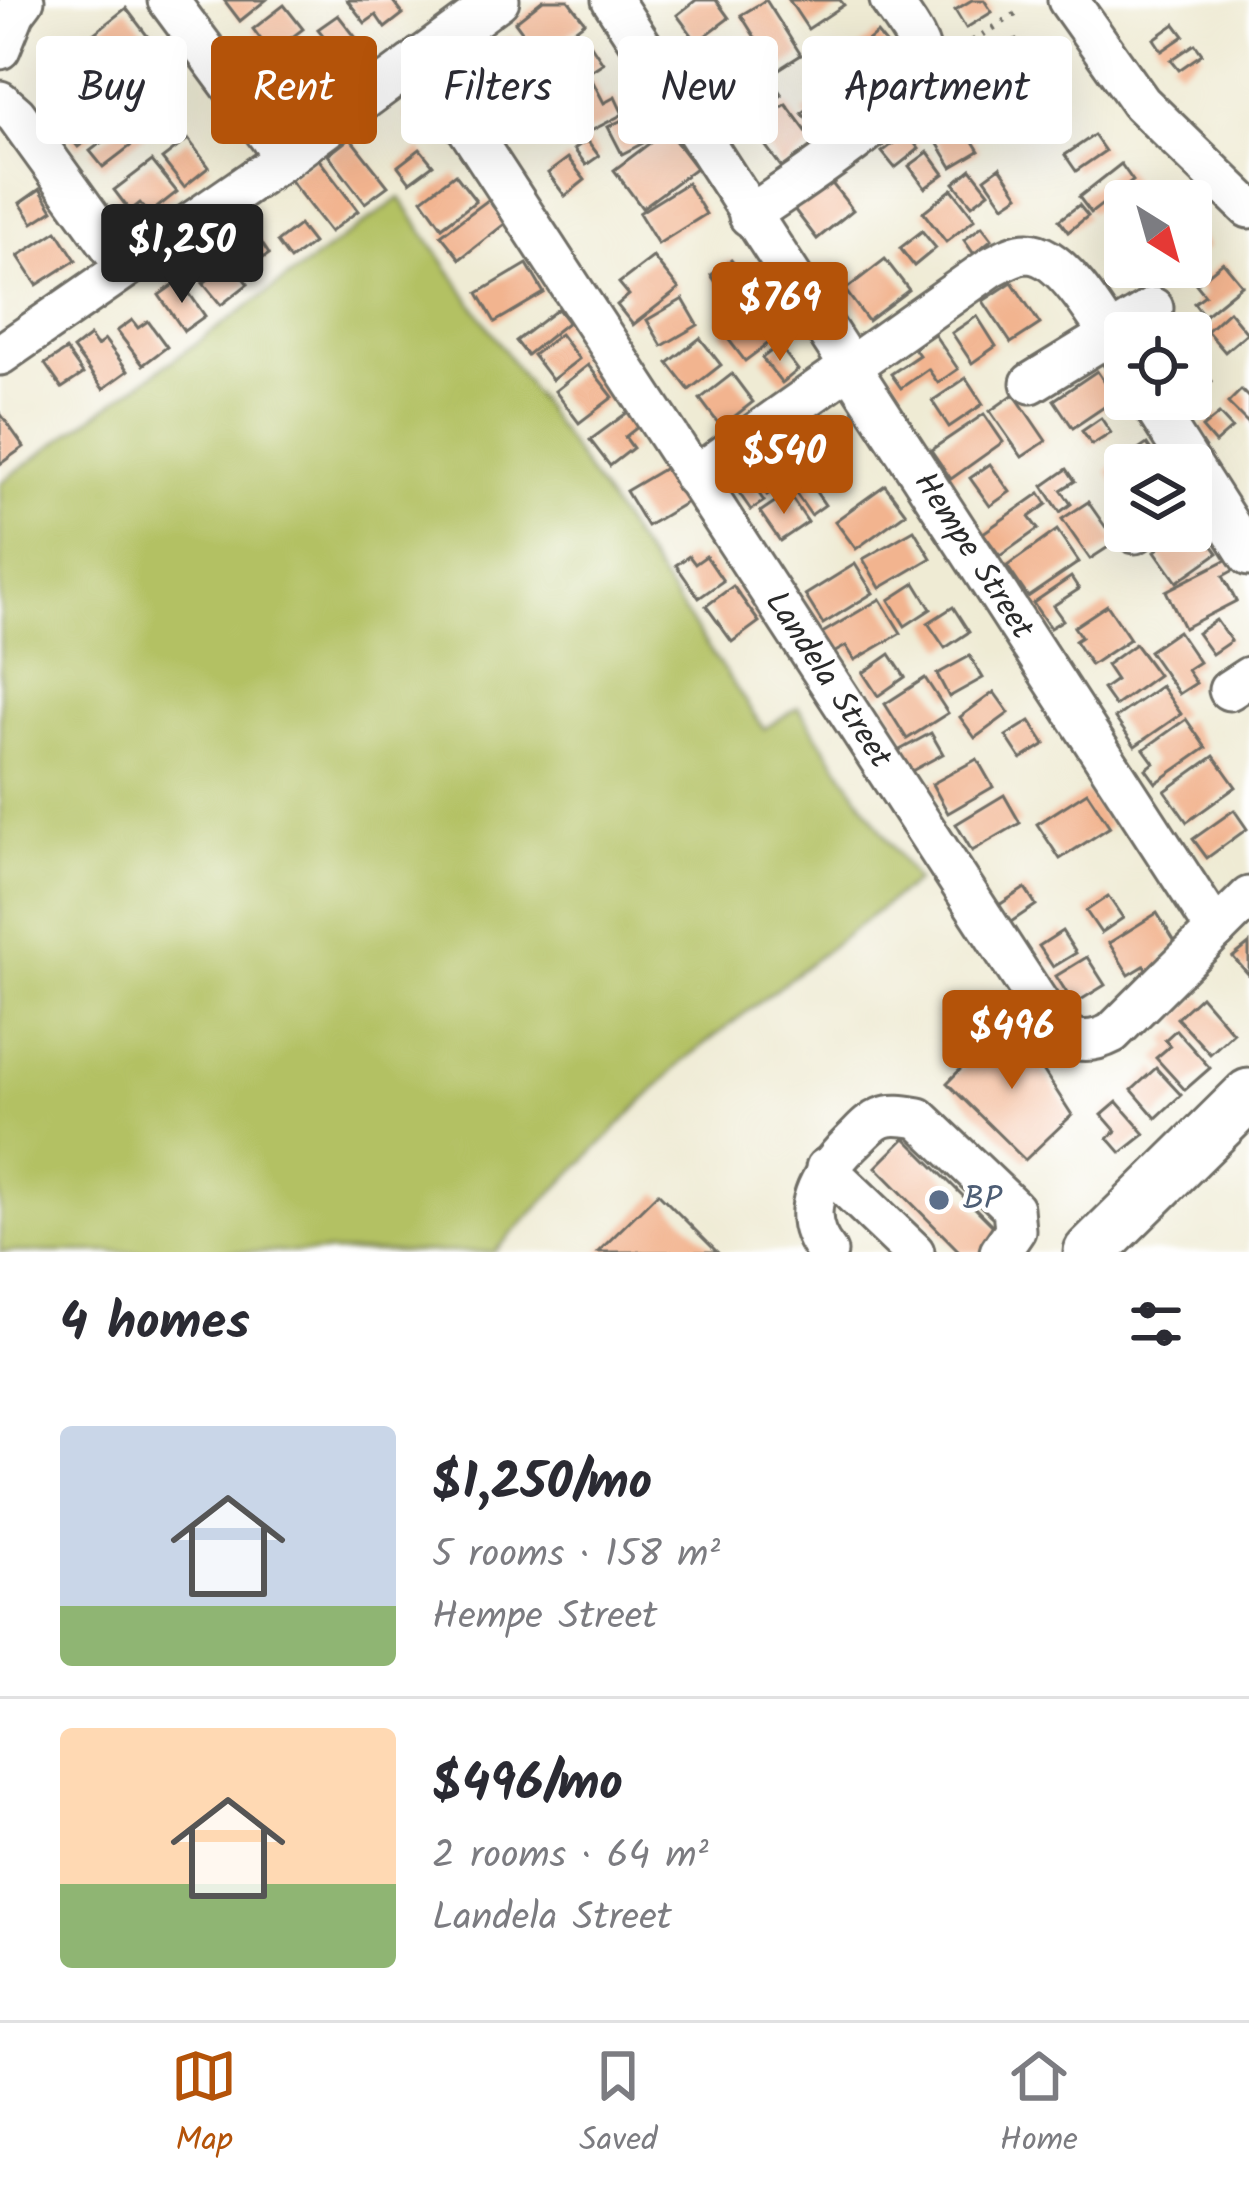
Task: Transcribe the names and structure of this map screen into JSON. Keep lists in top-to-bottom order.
{
  "streets": {
    "street": ["Hempe Street", "Landela Street"]
  },
  "crossings": [
    ["Hempe Street", "Landela Street"]
  ],
  "places": ["BP"],
  "north": "bottom right",
  "page": {
    "chip": [
      "Buy",
      "Rent",
      "Filters",
      "New",
      "Apartment"
    ],
    "price": [
      "$1,250",
      "$769",
      "$540",
      "$496"
    ],
    "heading": "4 homes",
    "list": [
      {
        "name": "$1,250/mo",
        "note": "5 rooms · 158 m² · Hempe Street"
      },
      {
        "name": "$496/mo",
        "note": "2 rooms · 64 m² · Landela Street"
      }
    ],
    "tabs": ["Map", "Saved", "Home"]
  }
}
